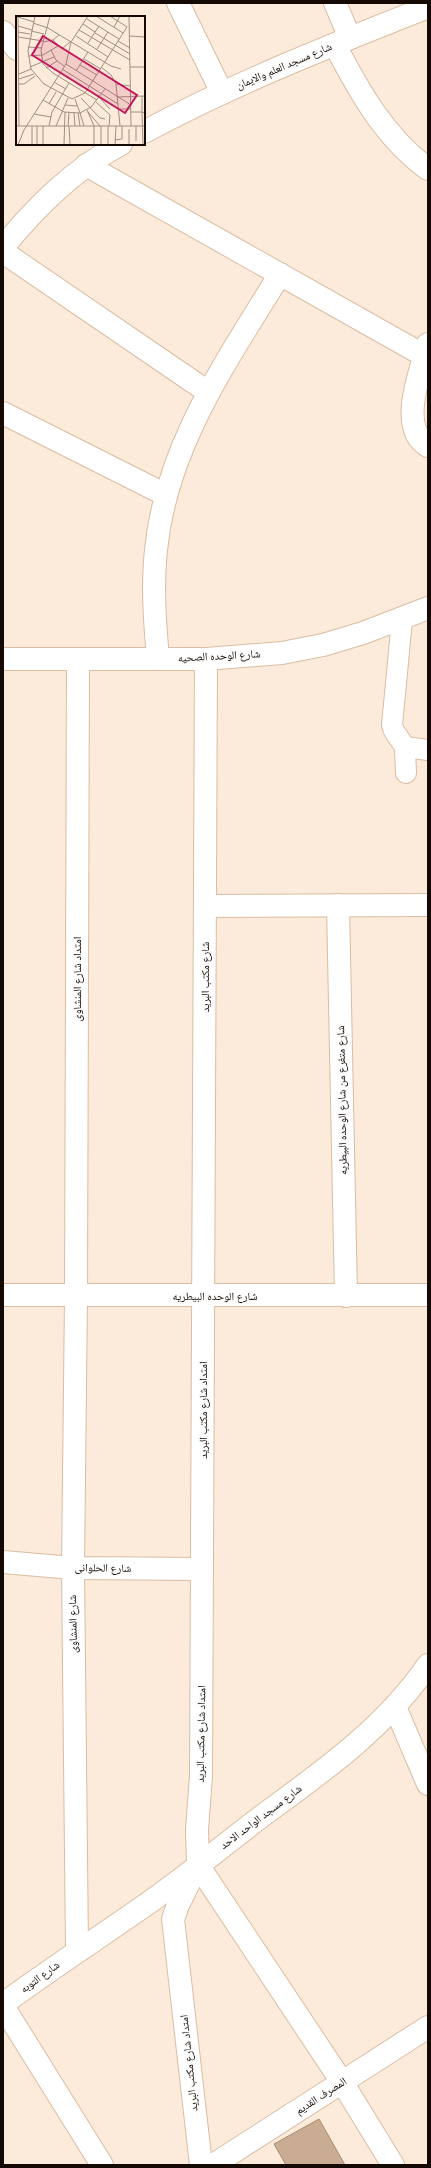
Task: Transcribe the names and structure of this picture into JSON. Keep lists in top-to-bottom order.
{
  "streets": {
    "street": [
      "شارع مسجد العلم والايمان",
      "شارع الوحده الصحيه",
      "شارع مكتب البريد",
      "امتداد شارع المنشاوى",
      "شارع متفرع من شارع الوحده البيطريه",
      "شارع الوحده البيطريه",
      "امتداد شارع مكتب البريد",
      "شارع الحلوانى",
      "شارع المنشاوى",
      "شارع مسجد الواحد الاحد",
      "شارع التوبه",
      "المصرف القديم"
    ]
  },
  "crossings": [
    ["شارع الوحده الصحيه", "شارع مكتب البريد"],
    ["شارع الوحده الصحيه", "امتداد شارع المنشاوى"],
    ["شارع مكتب البريد", "شارع الوحده البيطريه"],
    ["شارع مكتب البريد", "امتداد شارع مكتب البريد"],
    ["امتداد شارع المنشاوى", "شارع الوحده البيطريه"],
    ["امتداد شارع المنشاوى", "شارع المنشاوى"],
    ["شارع متفرع من شارع الوحده البيطريه", "شارع الوحده البيطريه"],
    ["شارع الوحده البيطريه", "امتداد شارع مكتب البريد"],
    ["شارع الوحده البيطريه", "شارع المنشاوى"],
    ["امتداد شارع مكتب البريد", "شارع الحلوانى"],
    ["امتداد شارع مكتب البريد", "شارع مسجد الواحد الاحد"],
    ["شارع الحلوانى", "شارع المنشاوى"],
    ["شارع المنشاوى", "شارع مسجد الواحد الاحد"],
    ["شارع المنشاوى", "شارع التوبه"],
    ["شارع مسجد الواحد الاحد", "شارع التوبه"]
  ]
}
